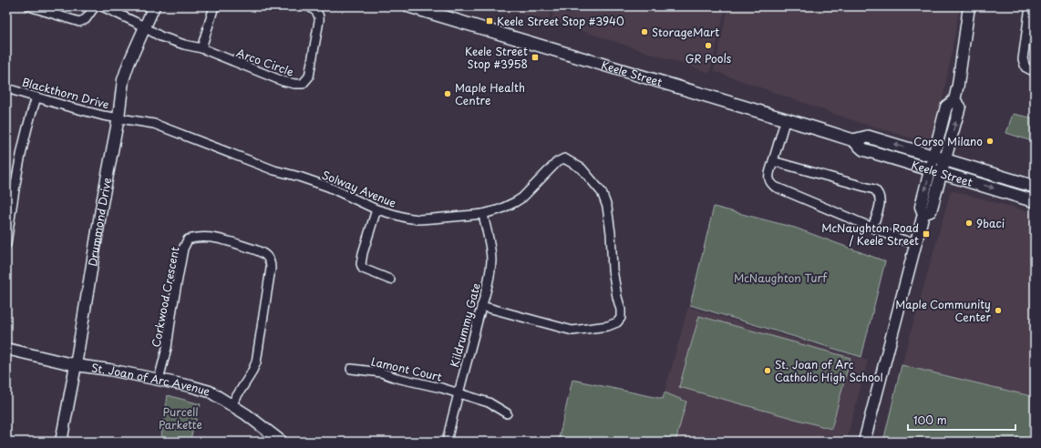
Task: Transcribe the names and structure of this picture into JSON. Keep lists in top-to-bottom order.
{
  "streets": {
    "main road": ["Keele Street"],
    "street": [
      "Arco Circle",
      "Blackthorn Drive",
      "Solway Avenue",
      "Drummond Drive",
      "Corkwood Crescent",
      "Kildrummy Gate",
      "Lamont Court",
      "St. Joan of Arc Avenue"
    ]
  },
  "crossings": [
    ["Arco Circle", "Drummond Drive"],
    ["Blackthorn Drive", "Solway Avenue"],
    ["Blackthorn Drive", "Drummond Drive"],
    ["Solway Avenue", "Drummond Drive"],
    ["Solway Avenue", "Kildrummy Gate"],
    ["Drummond Drive", "St. Joan of Arc Avenue"],
    ["Corkwood Crescent", "St. Joan of Arc Avenue"],
    ["Kildrummy Gate", "Lamont Court"]
  ],
  "parks": ["McNaughton Turf", "Purcell Parkette"],
  "places": {
    "transit": ["Keele Street Stop #3940", "Keele Street Stop #3958", "McNaughton Road / Keele Street"],
    "other": [
      "StorageMart",
      "GR Pools",
      "Maple Health Centre",
      "Corso Milano",
      "9baci",
      "Maple Community Center",
      "St. Joan of Arc Catholic High School"
    ]
  },
  "scale_bar": "100 m"
}
